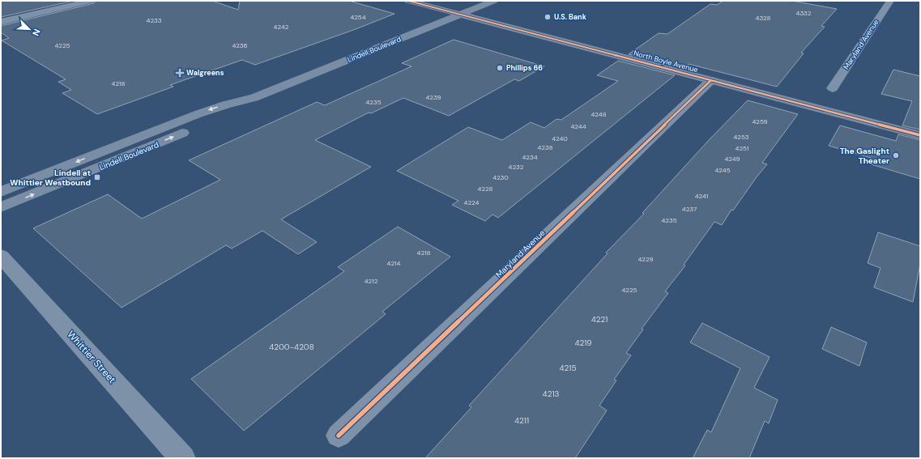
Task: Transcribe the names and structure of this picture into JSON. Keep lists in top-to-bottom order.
{
  "streets": {
    "main road": ["Lindell Boulevard", "North Boyle Avenue"],
    "street": ["Maryland Avenue", "Whittier Street"]
  },
  "crossings": [
    ["Maryland Avenue", "North Boyle Avenue"],
    ["Lindell Boulevard", "North Boyle Avenue"]
  ],
  "places": {
    "other": ["U.S. Bank", "Phillips 66", "The Gaslight Theater"],
    "health": ["Walgreens"],
    "transit": ["Lindell at Whittier Westbound"]
  },
  "house_numbers": [
    "4332",
    "4254",
    "4328",
    "4233",
    "4242",
    "4225",
    "4236",
    "4218",
    "4239",
    "4235",
    "4248",
    "4259",
    "4244",
    "4253",
    "4240",
    "4238",
    "4251",
    "4234",
    "4249",
    "4232",
    "4245",
    "4230",
    "4228",
    "4241",
    "4224",
    "4237",
    "4235",
    "4218",
    "4229",
    "4214",
    "4212",
    "4225",
    "4221",
    "4219",
    "4200-4208",
    "4215",
    "4213",
    "4211"
  ],
  "north": "bottom right"
}
